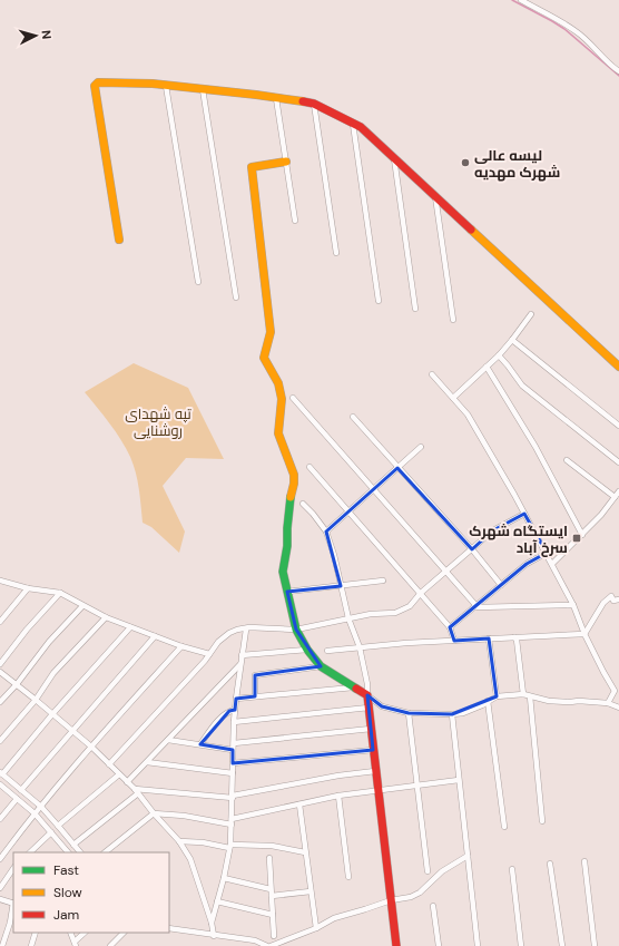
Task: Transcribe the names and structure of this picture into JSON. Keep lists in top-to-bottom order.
{
  "parks": ["تپه شهدای روشنایی"],
  "places": {
    "other": ["لیسه عالی شهرک مهدیه"],
    "transit": ["ایستگاه شهرک سرخ آباد"]
  },
  "legend": ["Fast", "Slow", "Jam"],
  "north": "right"
}
